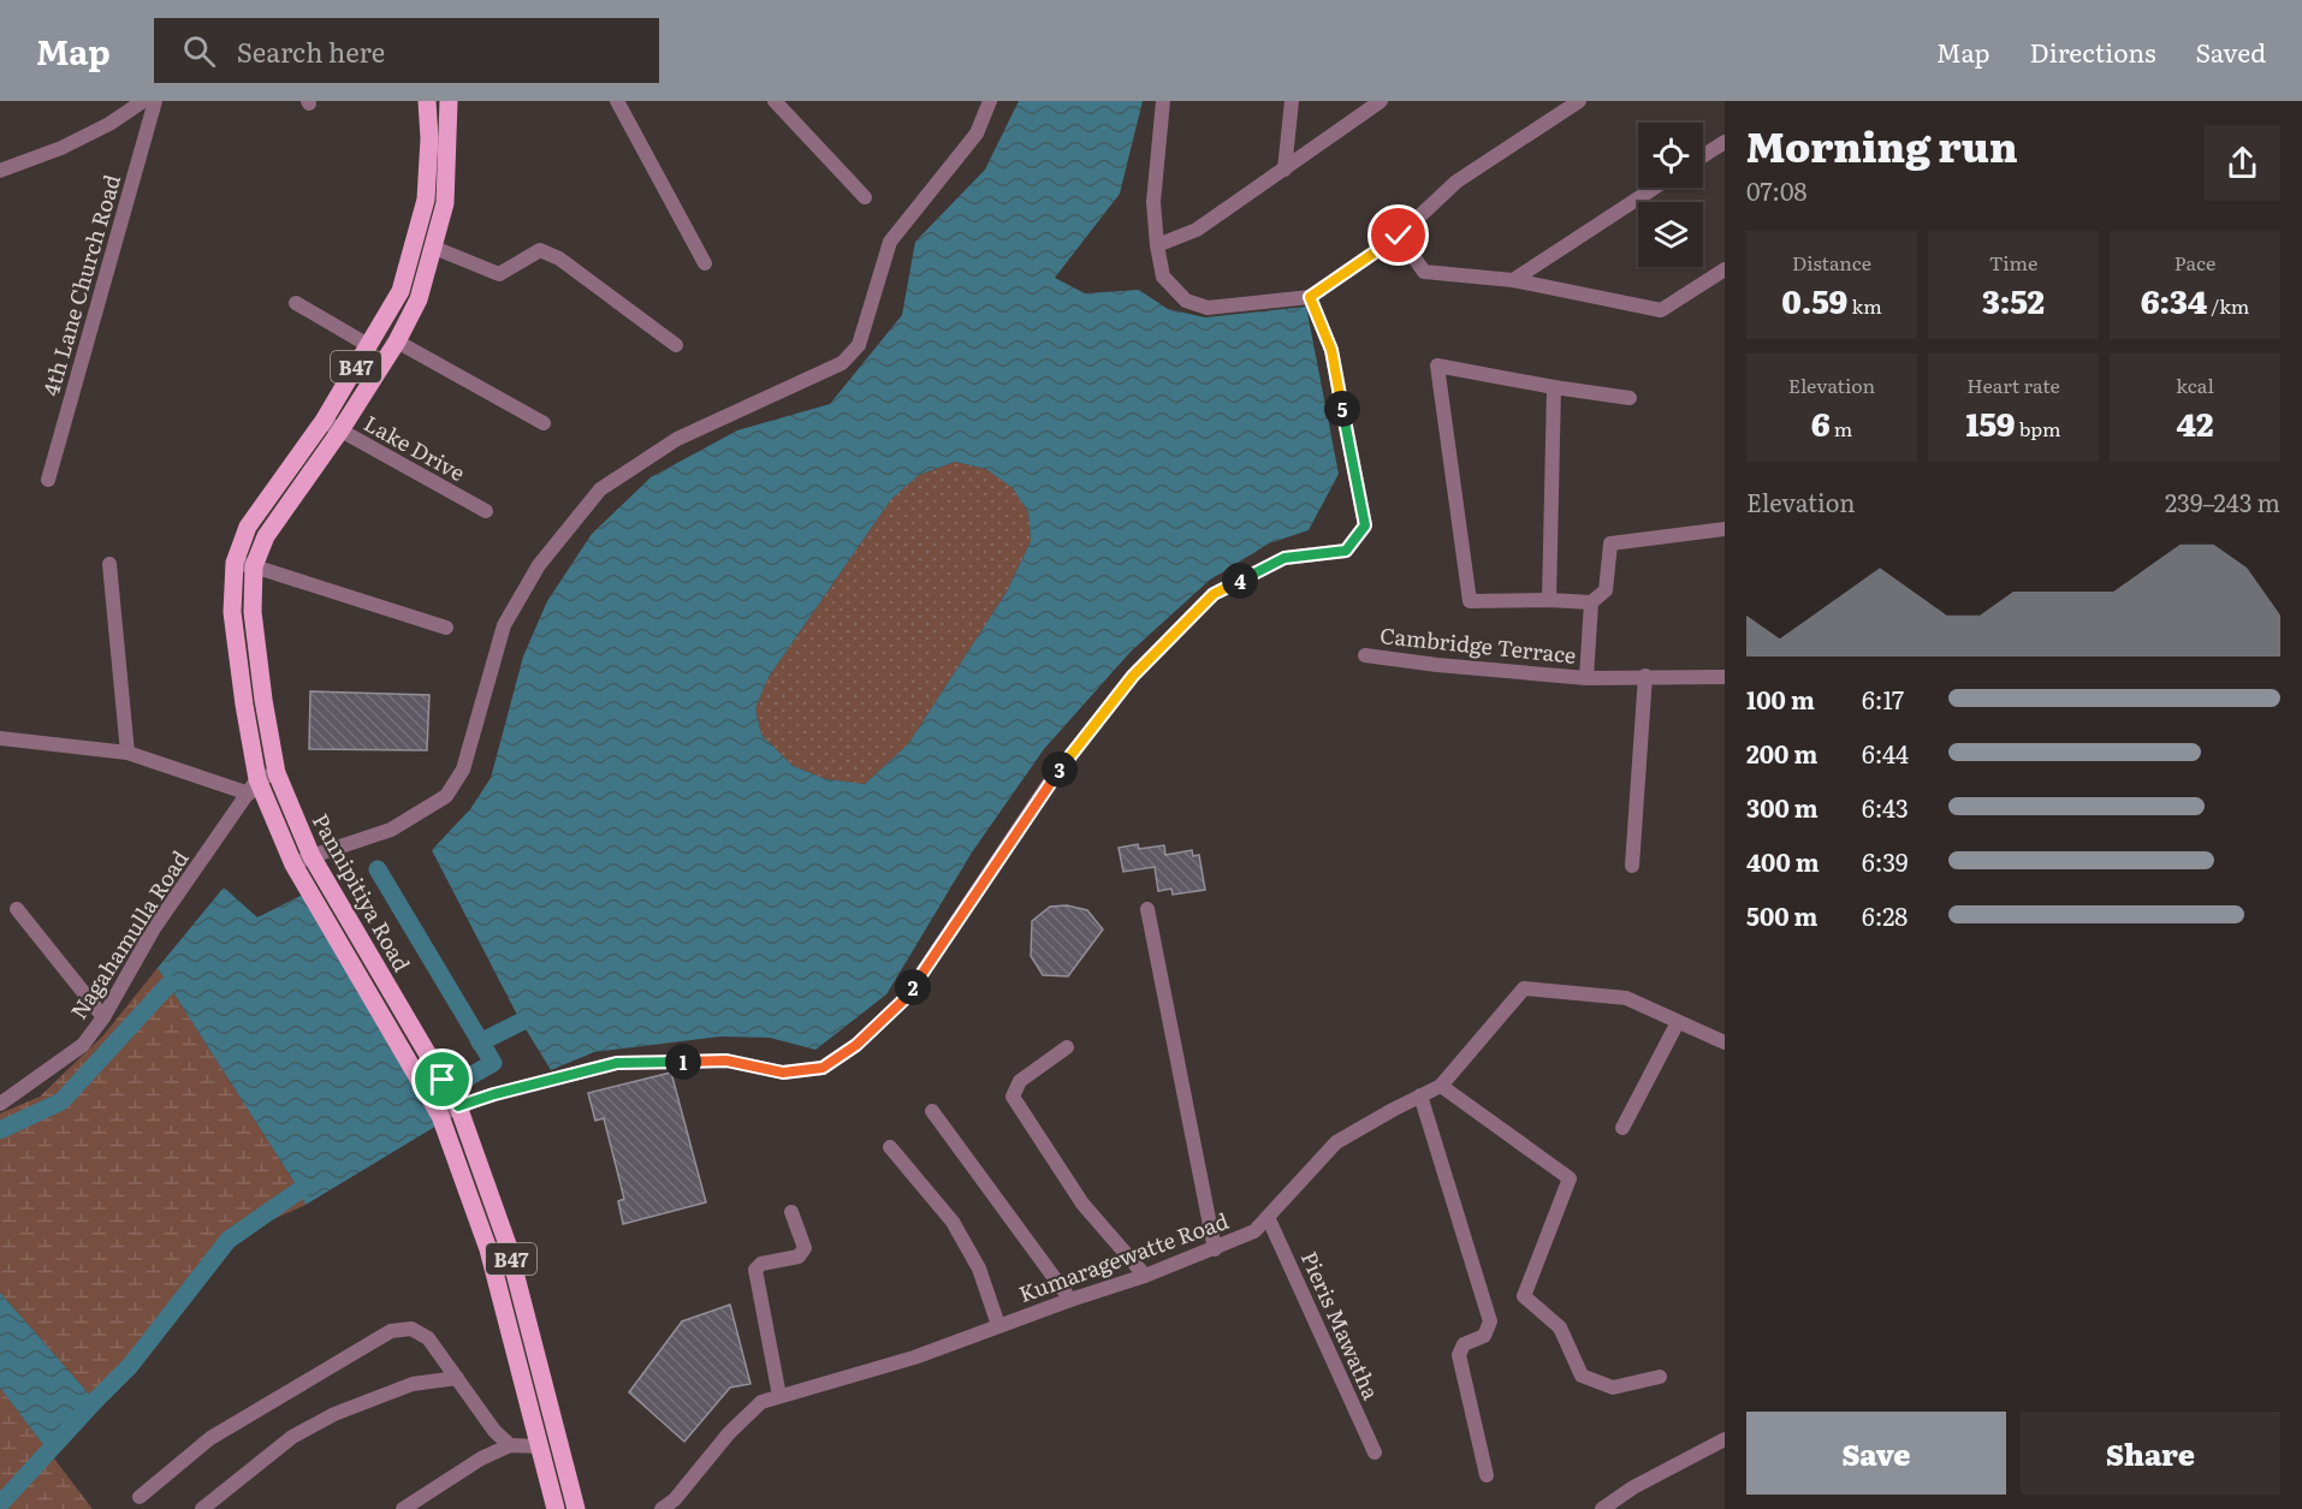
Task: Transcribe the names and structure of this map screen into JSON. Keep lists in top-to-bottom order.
{
  "streets": {
    "main road": ["B47", "Pannipitiya Road"],
    "street": [
      "4th Lane Church Road",
      "Lake Drive",
      "Cambridge Terrace",
      "Nagahamulla Road",
      "Kumaragewatte Road",
      "Pieris Mawatha"
    ]
  },
  "crossings": [
    ["Lake Drive", "Pannipitiya Road"],
    ["Pannipitiya Road", "Nagahamulla Road"],
    ["Kumaragewatte Road", "Pieris Mawatha"]
  ],
  "page": {
    "header": "Map",
    "search": "Search here",
    "nav": ["Map", "Directions", "Saved"],
    "heading": ["Morning run", "07:08"],
    "stats": [
      ["Distance", "0.59 km"],
      ["Time", "3:52"],
      ["Pace", "6:34 /km"],
      ["Elevation", "6 m"],
      ["Heart rate", "159 bpm"],
      ["kcal", "42"]
    ],
    "pins": [
      "5",
      "4",
      "3",
      "2",
      "1"
    ],
    "chart": ["Elevation", "239–243 m"],
    "list": [
      {
        "name": "100 m",
        "note": "6:17"
      },
      {
        "name": "200 m",
        "note": "6:44"
      },
      {
        "name": "300 m",
        "note": "6:43"
      },
      {
        "name": "400 m",
        "note": "6:39"
      },
      {
        "name": "500 m",
        "note": "6:28"
      }
    ],
    "buttons": ["Save", "Share"]
  }
}
